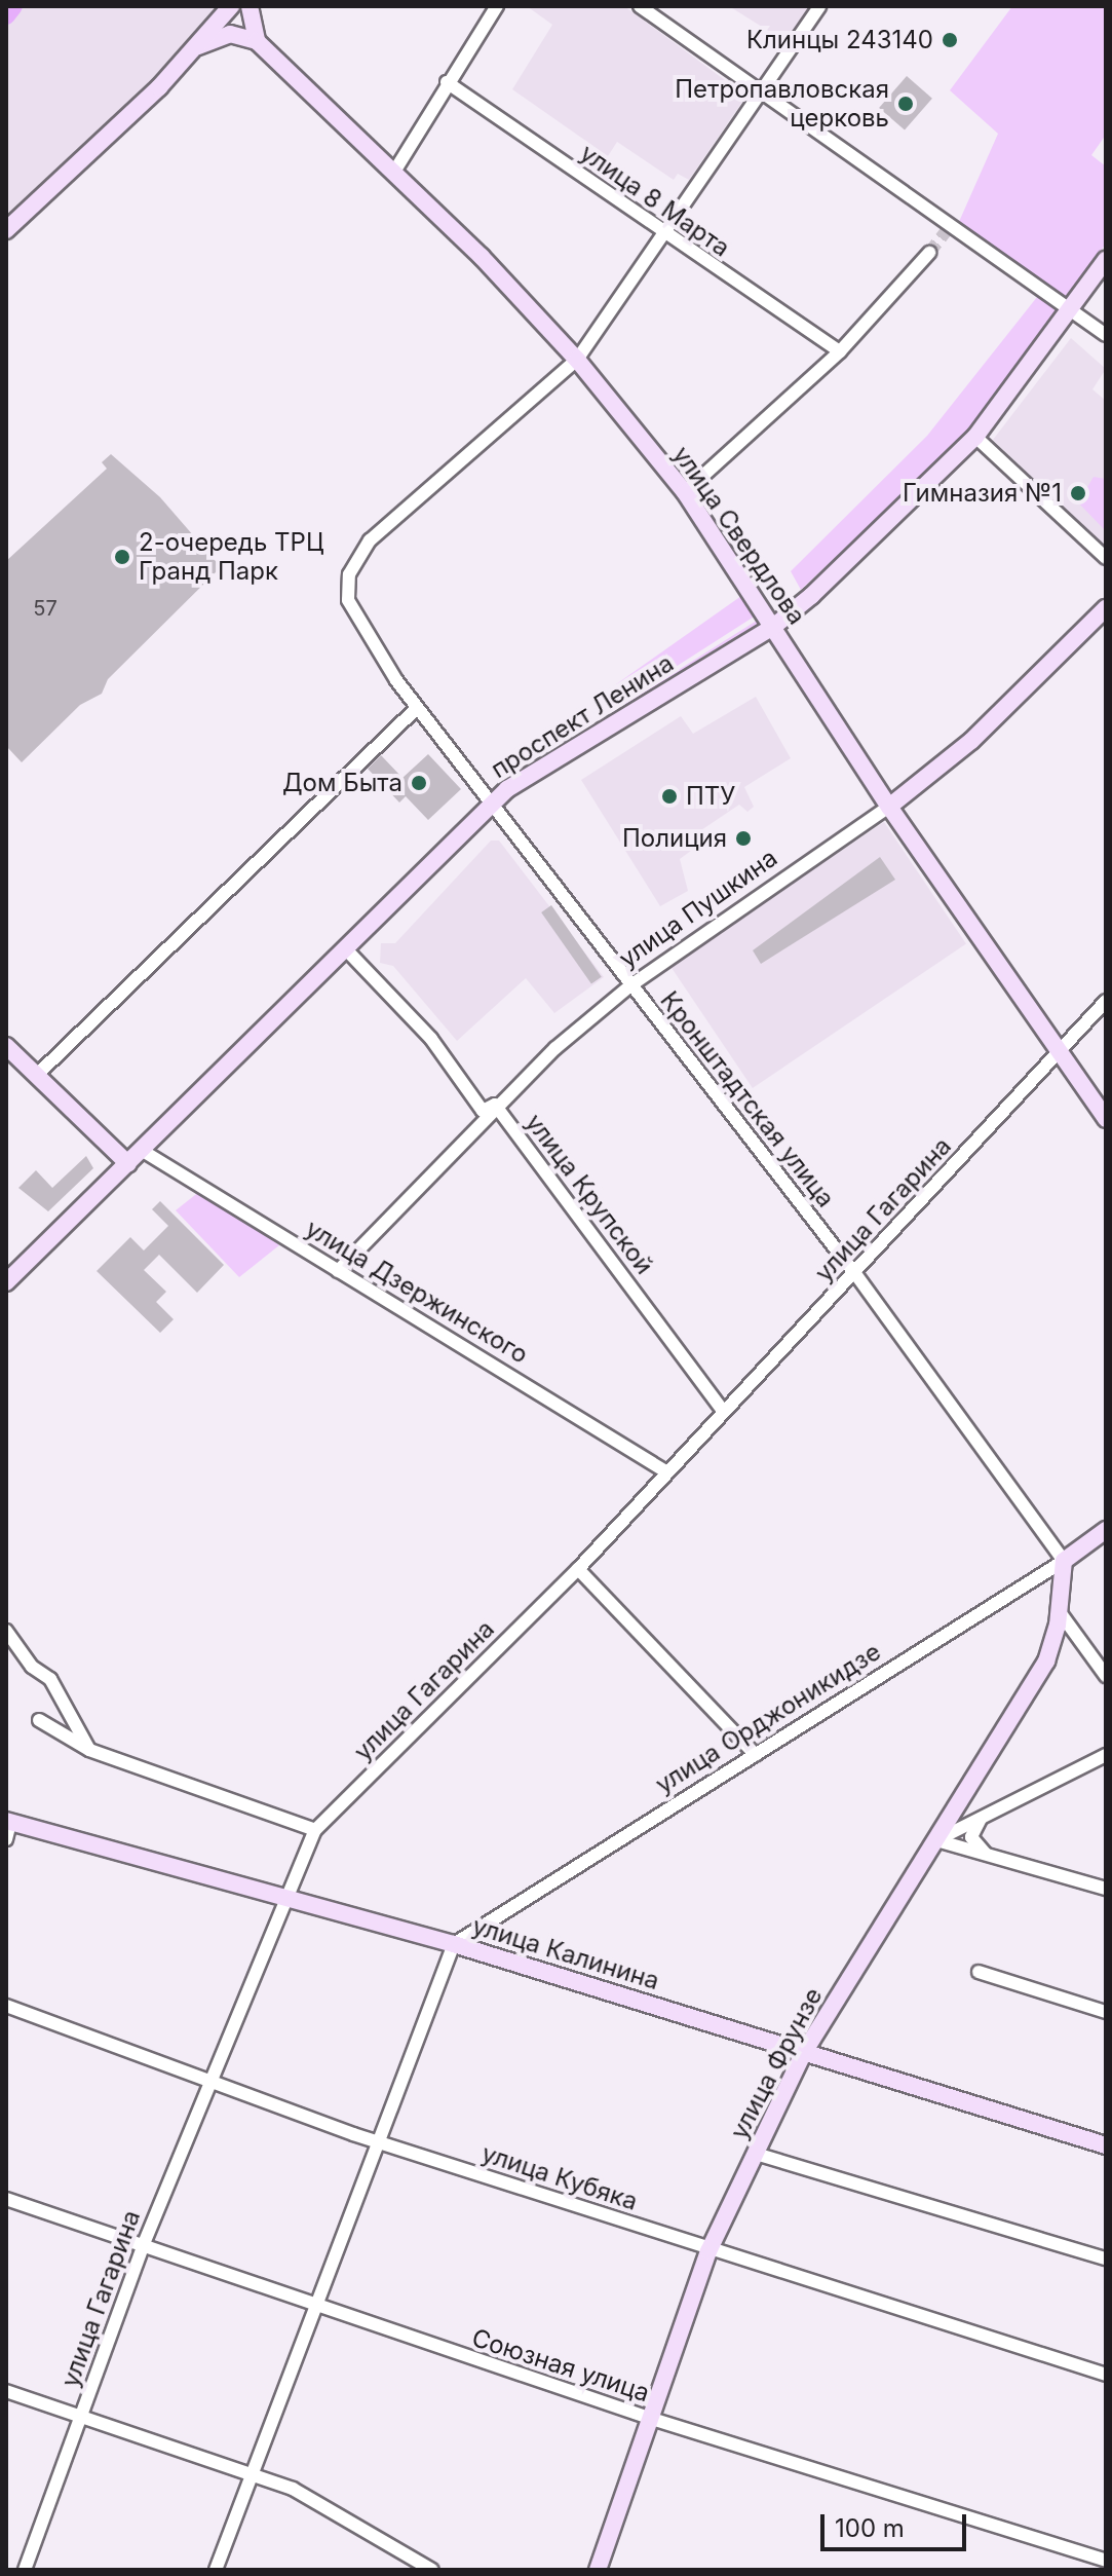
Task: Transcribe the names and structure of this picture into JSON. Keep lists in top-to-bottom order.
{
  "streets": {
    "main road": [
      "улица Свердлова",
      "проспект Ленина",
      "улица Пушкина",
      "улица Орджоникидзе",
      "улица Калинина",
      "улица Фрунзе"
    ],
    "street": [
      "улица 8 Марта",
      "Кронштадтская улица",
      "улица Крупской",
      "улица Гагарина",
      "улица Дзержинского",
      "улица Кубяка",
      "Союзная улица"
    ]
  },
  "crossings": [
    ["улица Свердлова", "проспект Ленина"],
    ["улица Свердлова", "улица Пушкина"],
    ["улица Свердлова", "Кронштадтская улица"],
    ["улица Свердлова", "улица Гагарина"],
    ["проспект Ленина", "Кронштадтская улица"],
    ["проспект Ленина", "улица Крупской"],
    ["проспект Ленина", "улица Дзержинского"],
    ["улица Пушкина", "Кронштадтская улица"],
    ["улица Пушкина", "улица Крупской"],
    ["улица Пушкина", "улица Дзержинского"],
    ["Кронштадтская улица", "улица Гагарина"],
    ["Кронштадтская улица", "улица Орджоникидзе"],
    ["Кронштадтская улица", "улица Фрунзе"],
    ["улица Крупской", "улица Гагарина"],
    ["улица Гагарина", "улица Дзержинского"],
    ["улица Гагарина", "улица Калинина"],
    ["улица Гагарина", "улица Кубяка"],
    ["улица Гагарина", "Союзная улица"],
    ["улица Орджоникидзе", "улица Калинина"],
    ["улица Орджоникидзе", "улица Фрунзе"],
    ["улица Калинина", "улица Фрунзе"],
    ["улица Фрунзе", "улица Кубяка"],
    ["улица Фрунзе", "Союзная улица"]
  ],
  "places": [
    "Клинцы 243140",
    "Петропавловская церковь",
    "Гимназия №1",
    "2-очередь ТРЦ Гранд Парк",
    "Дом Быта",
    "ПТУ",
    "Полиция"
  ],
  "house_numbers": ["57"],
  "scale_bar": "100 m"
}
